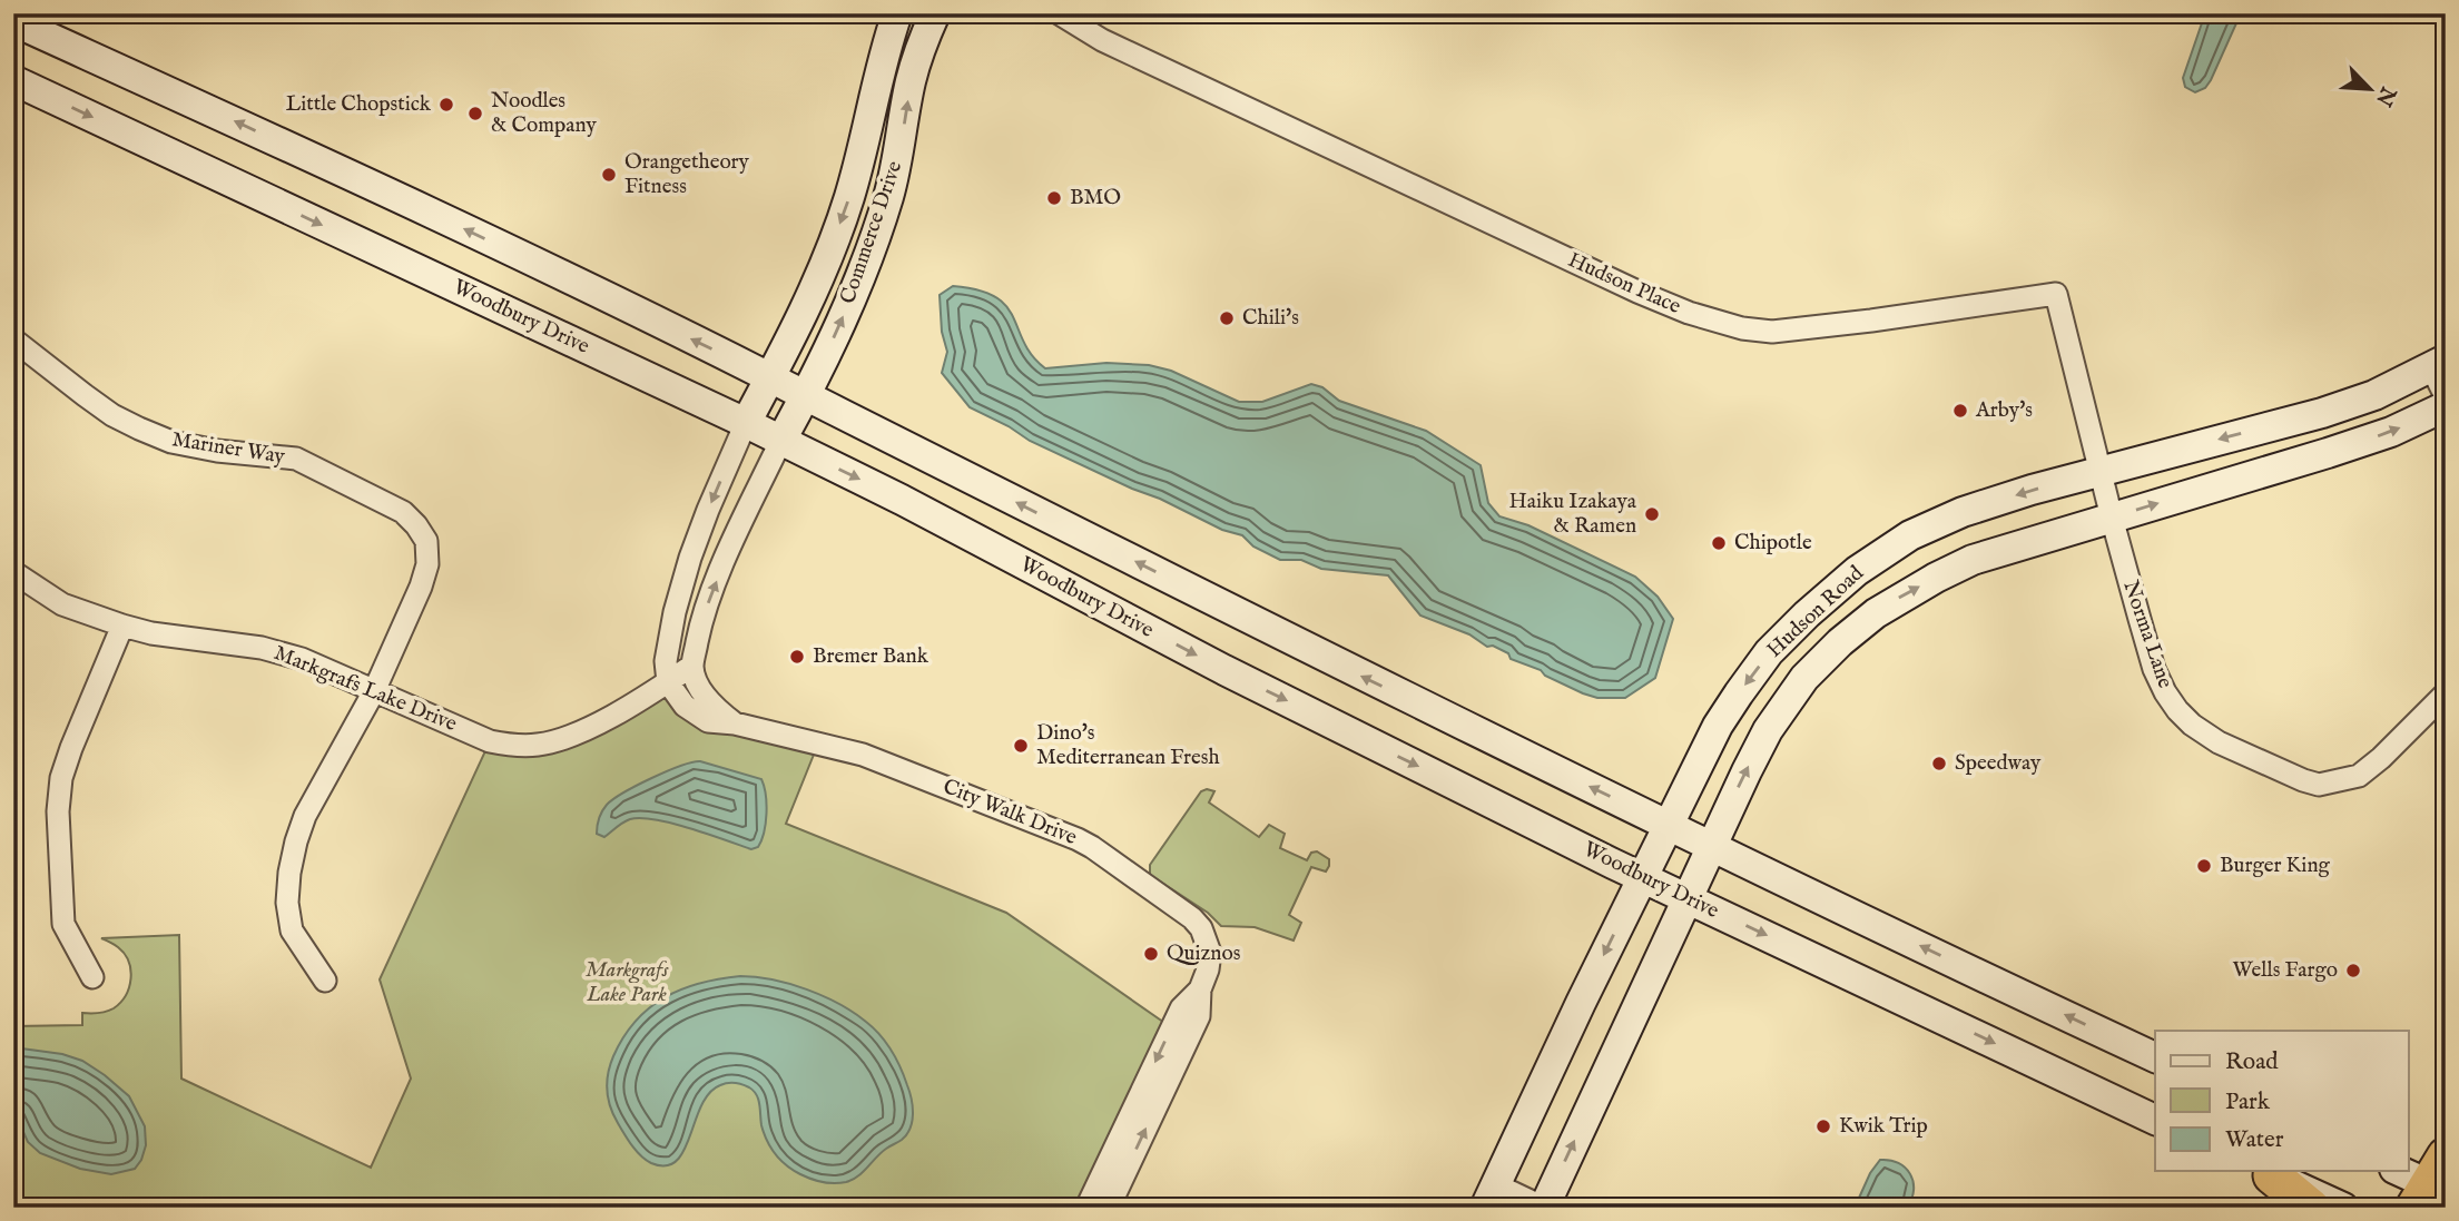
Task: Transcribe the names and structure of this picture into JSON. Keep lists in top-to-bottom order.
{
  "streets": {
    "main road": ["Commerce Drive", "Woodbury Drive", "Hudson Road"],
    "street": [
      "Hudson Place",
      "Mariner Way",
      "Norma Lane",
      "Markgrafs Lake Drive",
      "City Walk Drive"
    ]
  },
  "crossings": [
    ["Commerce Drive", "Woodbury Drive"],
    ["Hudson Place", "Hudson Road"],
    ["Hudson Place", "Norma Lane"],
    ["Woodbury Drive", "Hudson Road"],
    ["Mariner Way", "Markgrafs Lake Drive"],
    ["Hudson Road", "Norma Lane"],
    ["Markgrafs Lake Drive", "City Walk Drive"]
  ],
  "parks": ["Markgrafs Lake Park"],
  "places": [
    "Little Chopstick",
    "Noodles & Company",
    "Orangetheory Fitness",
    "BMO",
    "Chili's",
    "Arby's",
    "Haiku Izakaya & Ramen",
    "Chipotle",
    "Bremer Bank",
    "Dino's Mediterranean Fresh",
    "Speedway",
    "Burger King",
    "Quiznos",
    "Wells Fargo",
    "Kwik Trip"
  ],
  "legend": ["Road", "Park", "Water"],
  "north": "bottom right"
}
